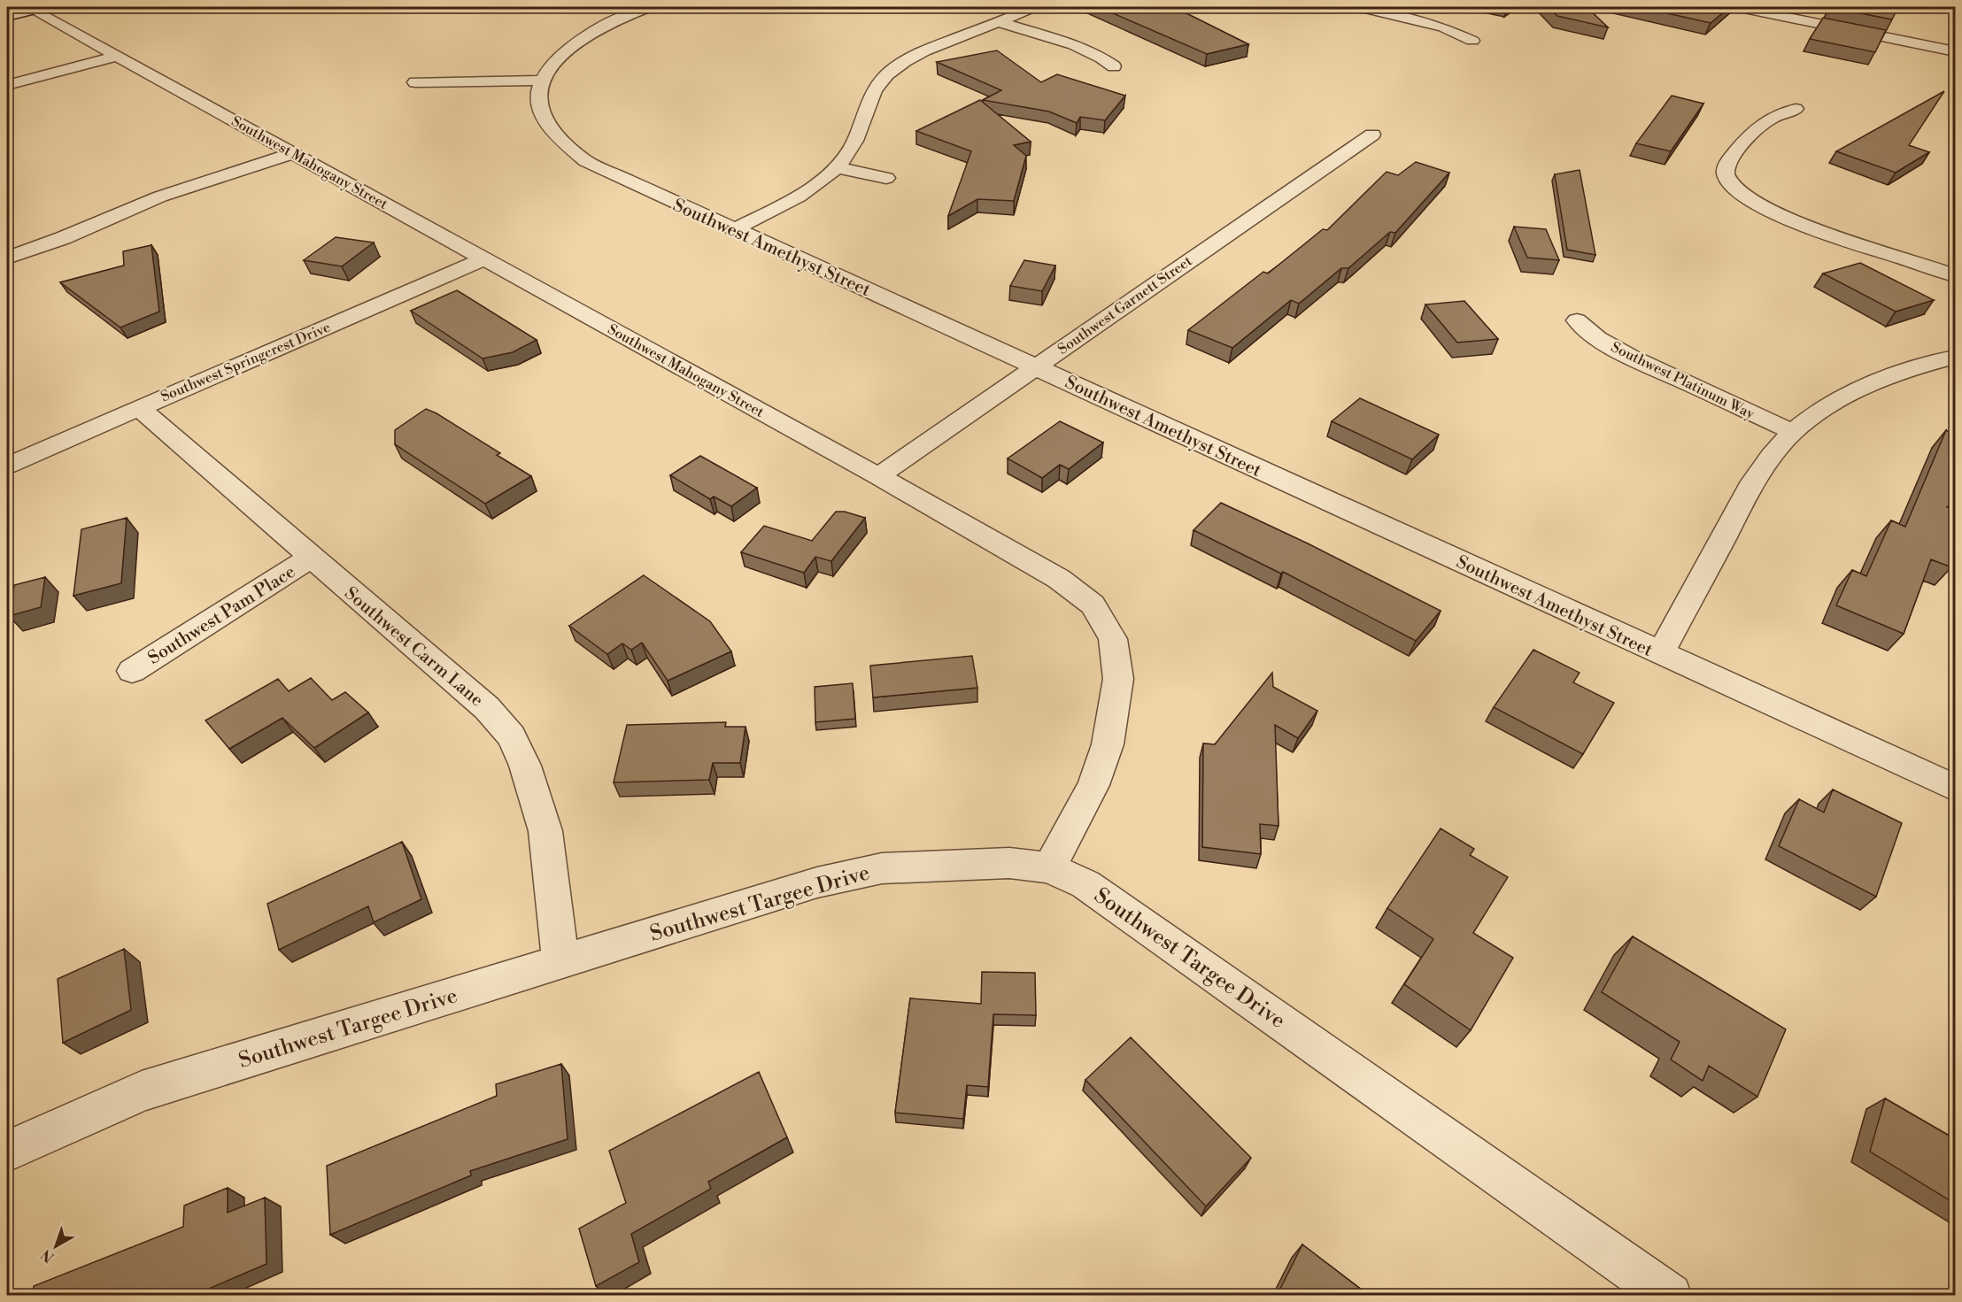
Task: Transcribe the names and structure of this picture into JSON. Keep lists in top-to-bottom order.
{
  "streets": {
    "street": [
      "Southwest Mahogany Street",
      "Southwest Amethyst Street",
      "Southwest Garnett Street",
      "Southwest Springcrest Drive",
      "Southwest Platinum Way",
      "Southwest Pam Place",
      "Southwest Carm Lane",
      "Southwest Targee Drive"
    ]
  },
  "crossings": [
    ["Southwest Mahogany Street", "Southwest Garnett Street"],
    ["Southwest Mahogany Street", "Southwest Springcrest Drive"],
    ["Southwest Mahogany Street", "Southwest Targee Drive"],
    ["Southwest Amethyst Street", "Southwest Garnett Street"],
    ["Southwest Springcrest Drive", "Southwest Carm Lane"],
    ["Southwest Pam Place", "Southwest Carm Lane"],
    ["Southwest Carm Lane", "Southwest Targee Drive"]
  ],
  "north": "bottom left"
}
